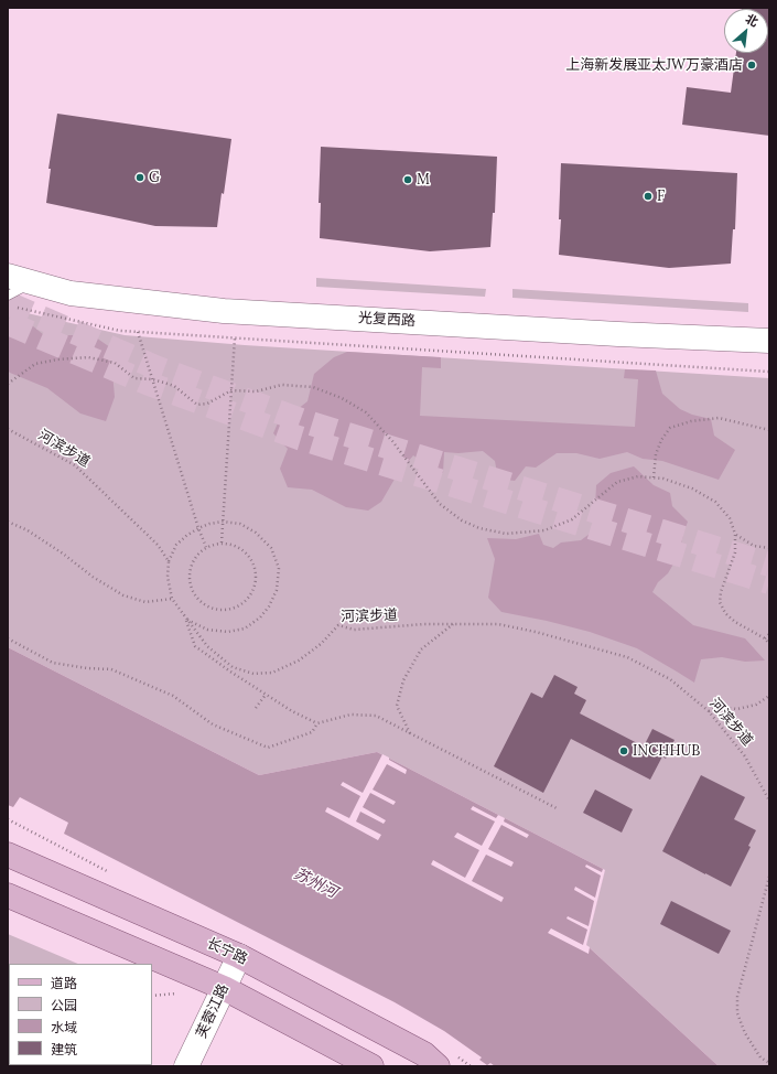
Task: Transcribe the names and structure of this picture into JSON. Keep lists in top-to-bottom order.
{
  "streets": {
    "main road": ["长宁路"],
    "street": ["光复西路", "芙蓉江路"],
    "path": ["河滨步道"]
  },
  "crossings": [
    ["长宁路", "芙蓉江路"]
  ],
  "water": ["苏州河"],
  "places": [
    "上海新发展亚太JW万豪酒店",
    "G",
    "M",
    "F",
    "INCHHUB"
  ],
  "legend": [
    "道路",
    "公园",
    "水域",
    "建筑"
  ],
  "north": "top right"
}
